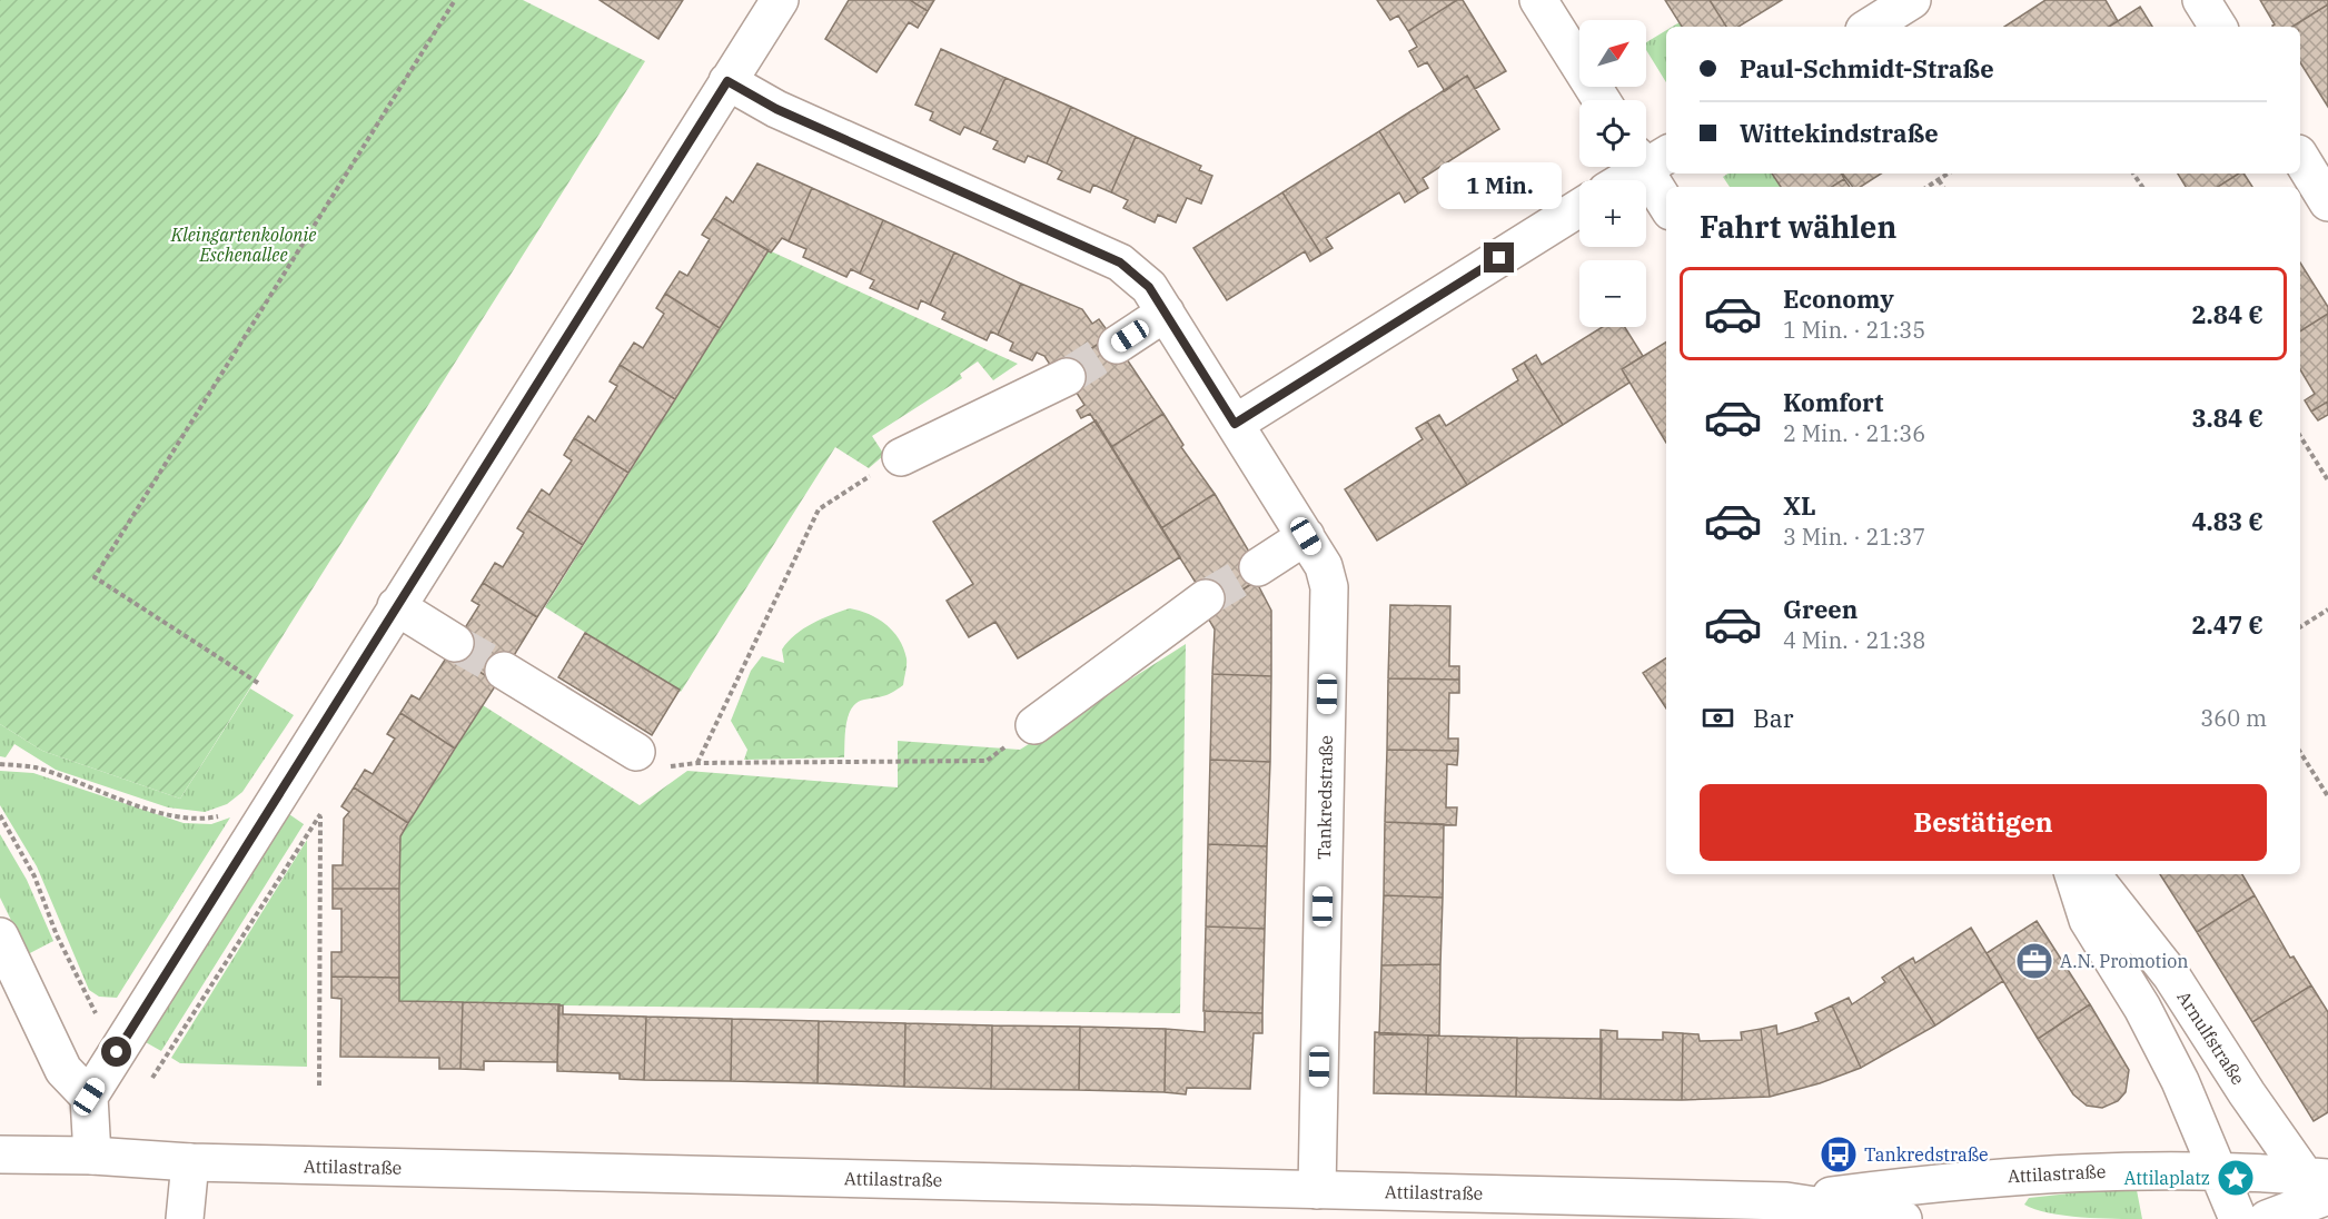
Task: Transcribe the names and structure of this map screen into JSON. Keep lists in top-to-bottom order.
{
  "streets": {
    "street": ["Tankredstraße", "Arnulfstraße", "Attilastraße"]
  },
  "crossings": [
    ["Tankredstraße", "Attilastraße"],
    ["Arnulfstraße", "Attilastraße"]
  ],
  "parks": ["Kleingartenkolonie Eschenallee"],
  "places": {
    "office": ["A.N. Promotion"],
    "bus stop": ["Tankredstraße"],
    "place": ["Attilaplatz"]
  },
  "north": "top right",
  "page": {
    "map_buttons": ["+", "−"],
    "banner": ["Paul-Schmidt-Straße", "Wittekindstraße"],
    "bubble": "1 Min.",
    "heading": "Fahrt wählen",
    "list": [
      {
        "name": "Economy",
        "note": "1 Min. · 21:35",
        "value": "2.84 €"
      },
      {
        "name": "Komfort",
        "note": "2 Min. · 21:36",
        "value": "3.84 €"
      },
      {
        "name": "XL",
        "note": "3 Min. · 21:37",
        "value": "4.83 €"
      },
      {
        "name": "Green",
        "note": "4 Min. · 21:38",
        "value": "2.47 €"
      }
    ],
    "pay": ["Bar", "360 m"],
    "buttons": "Bestätigen"
  }
}
